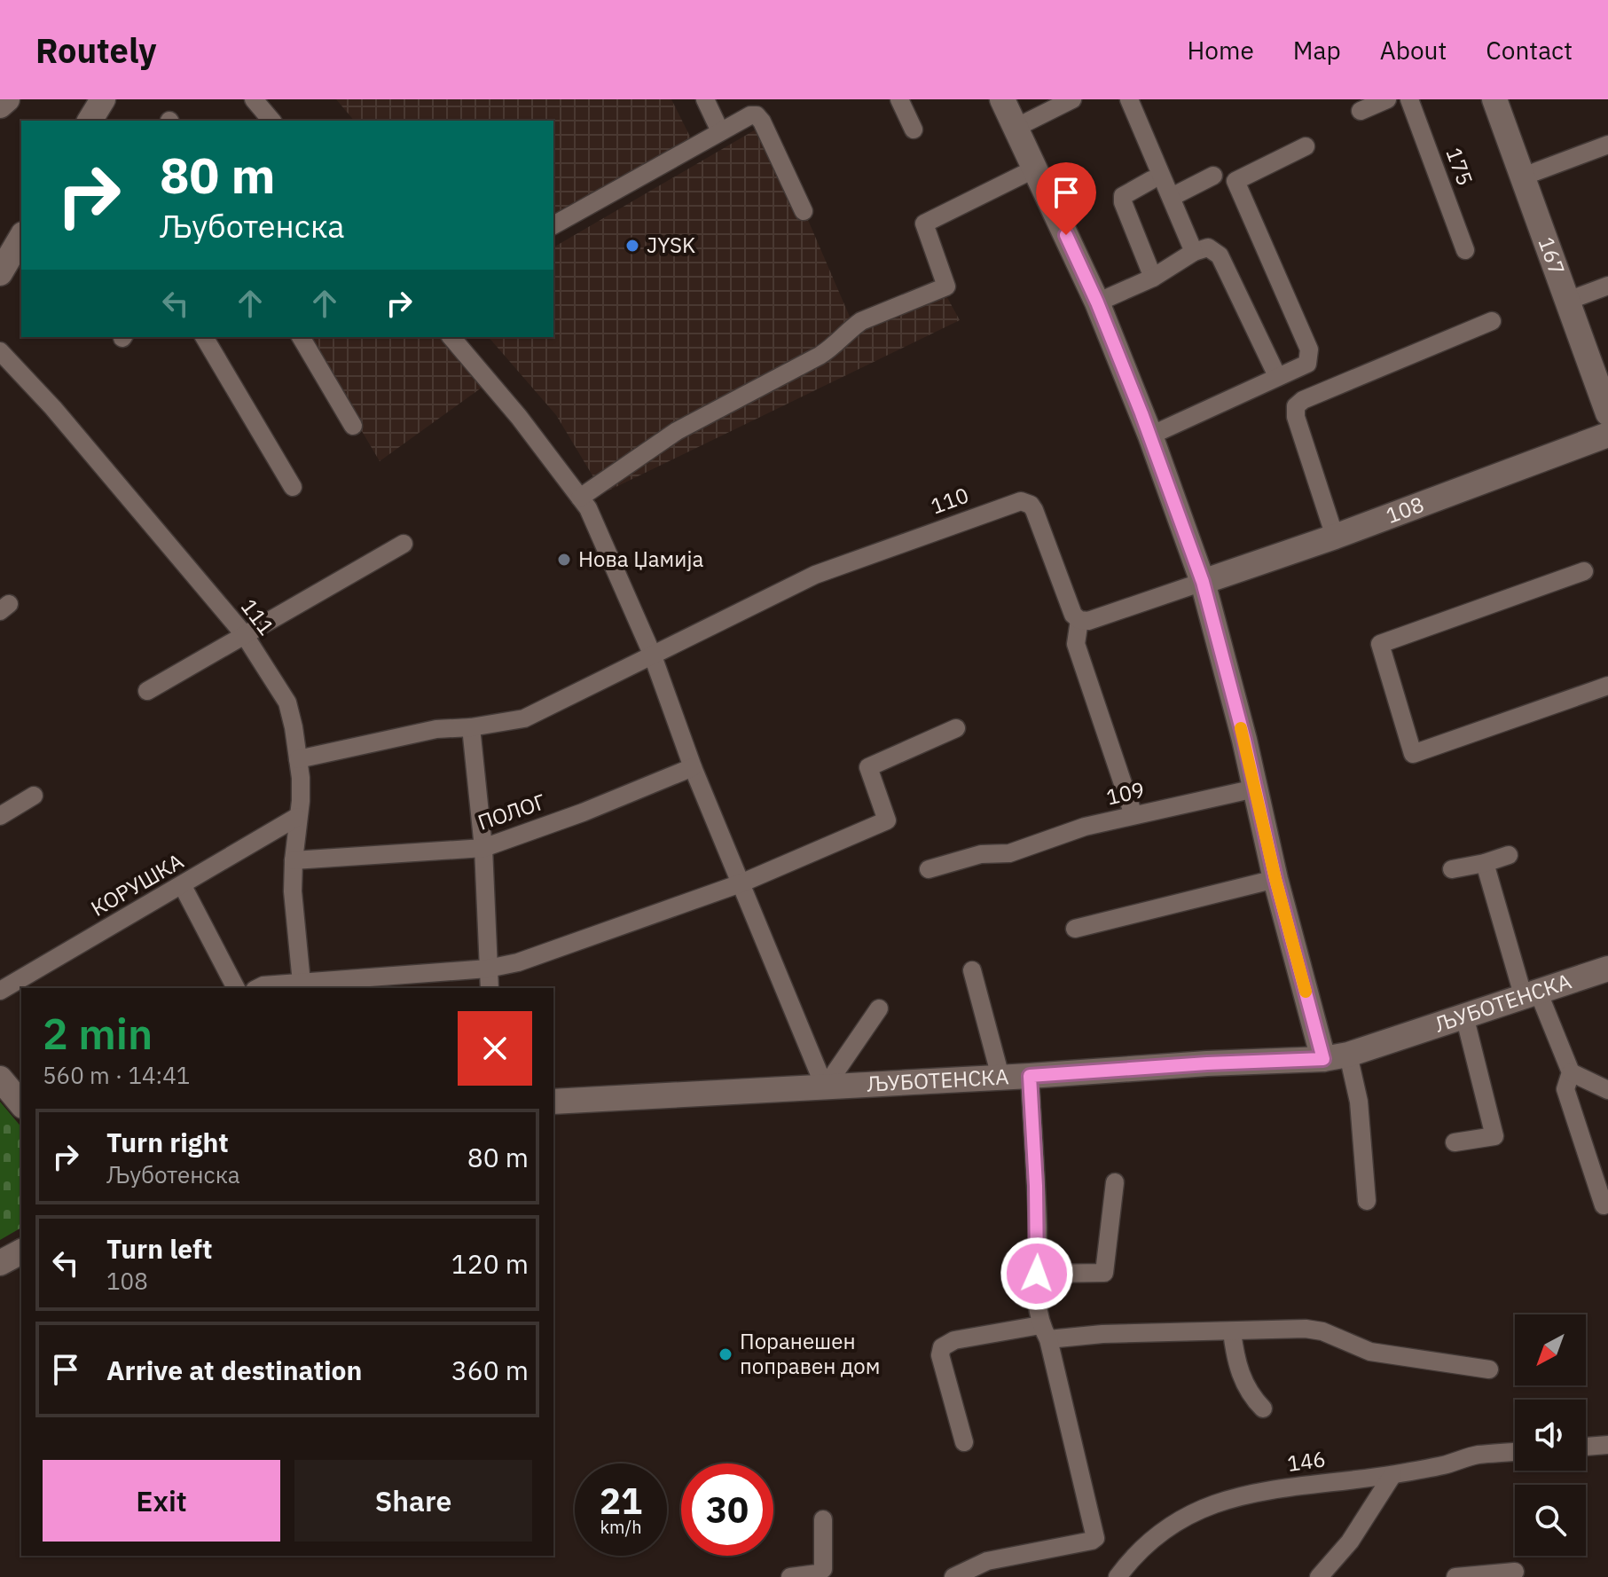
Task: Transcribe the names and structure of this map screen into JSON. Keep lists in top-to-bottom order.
{
  "streets": {
    "street": [
      "175",
      "167",
      "110",
      "108",
      "111",
      "109",
      "ПОЛОГ",
      "КОРУШКА",
      "ЉУБОТЕНСКА",
      "146"
    ]
  },
  "crossings": [
    ["111", "ПОЛОГ"],
    ["111", "КОРУШКА"]
  ],
  "places": ["JYSK", "Нова Џамија", "Поранешен поправен дом"],
  "north": "bottom left",
  "page": {
    "header": "Routely",
    "nav": [
      "Home",
      "Map",
      "About",
      "Contact"
    ],
    "turn": ["80 m", "Љуботенска"],
    "heading": ["2 min", "560 m · 14:41"],
    "list": [
      {
        "name": "Turn right",
        "note": "Љуботенска",
        "value": "80 m"
      },
      {
        "name": "Turn left",
        "note": "108",
        "value": "120 m"
      },
      {
        "name": "Arrive at destination",
        "value": "360 m"
      }
    ],
    "buttons": ["Exit", "Share"],
    "speed": "21 km/h",
    "limit": "30"
  }
}
